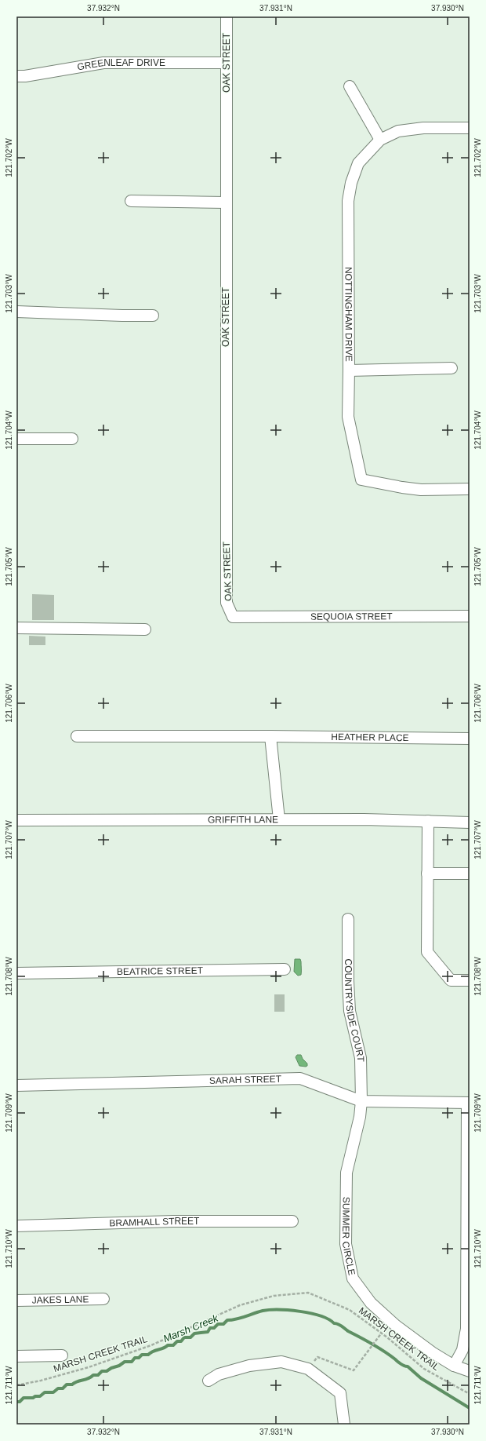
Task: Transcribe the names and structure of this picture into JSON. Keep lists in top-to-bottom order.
{
  "streets": {
    "street": [
      "OAK STREET",
      "GREENLEAF DRIVE",
      "NOTTINGHAM DRIVE",
      "SEQUOIA STREET",
      "HEATHER PLACE",
      "GRIFFITH LANE",
      "BEATRICE STREET",
      "COUNTRYSIDE COURT",
      "SARAH STREET",
      "BRAMHALL STREET",
      "SUMMER CIRCLE",
      "JAKES LANE"
    ],
    "path": ["MARSH CREEK TRAIL"]
  },
  "crossings": [
    ["OAK STREET", "GREENLEAF DRIVE"],
    ["OAK STREET", "SEQUOIA STREET"],
    ["COUNTRYSIDE COURT", "SARAH STREET"],
    ["COUNTRYSIDE COURT", "SUMMER CIRCLE"],
    ["SARAH STREET", "SUMMER CIRCLE"]
  ],
  "water": ["Marsh Creek"],
  "coordinates": [
    "37.932°N",
    "37.931°N",
    "37.930°N",
    "121.702°W",
    "121.703°W",
    "121.704°W",
    "121.705°W",
    "121.706°W",
    "121.707°W",
    "121.708°W",
    "121.709°W",
    "121.710°W",
    "121.711°W"
  ]
}
